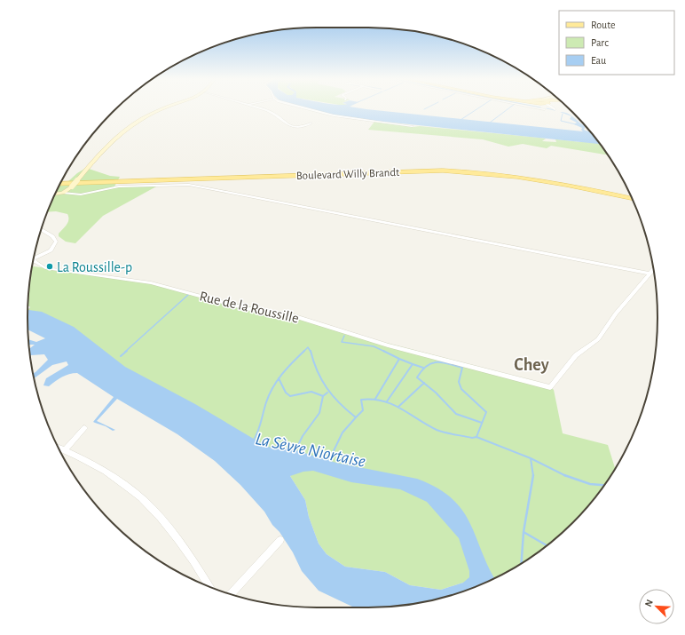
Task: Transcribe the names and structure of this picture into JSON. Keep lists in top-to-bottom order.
{
  "streets": {
    "main road": ["Boulevard Willy Brandt"],
    "street": ["Rue de la Roussille"]
  },
  "districts": ["Chey"],
  "water": ["La Sèvre Niortaise"],
  "places": ["La Roussille-p"],
  "legend": ["Route", "Parc", "Eau"],
  "north": "top left"
}
